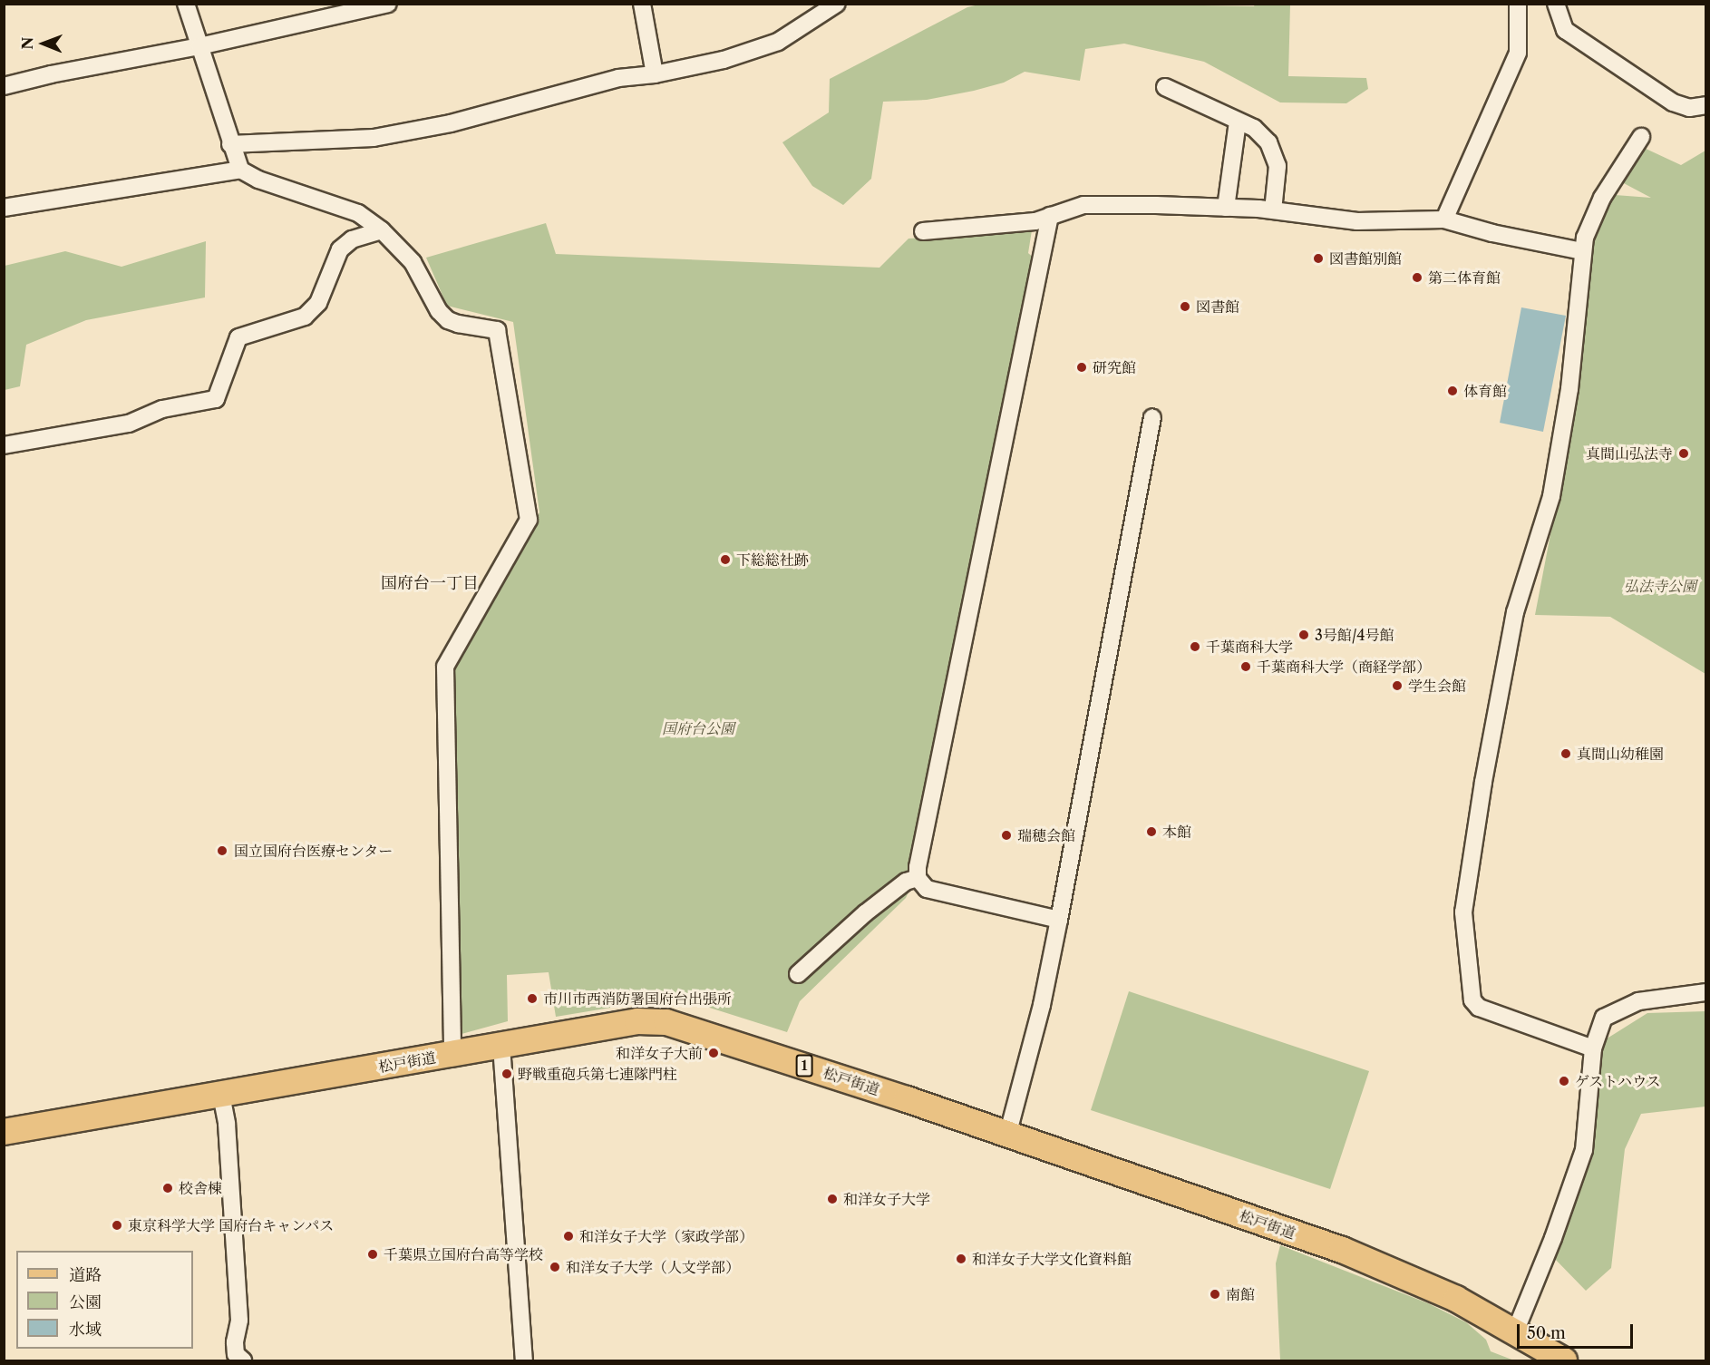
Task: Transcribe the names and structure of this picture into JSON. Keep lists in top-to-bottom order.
{
  "streets": {
    "main road": ["松戸街道", "1"]
  },
  "districts": ["国府台一丁目"],
  "parks": ["弘法寺公園", "国府台公園"],
  "places": [
    "図書館別館",
    "第二体育館",
    "図書館",
    "研究館",
    "体育館",
    "真間山弘法寺",
    "下総総社跡",
    "3号館/4号館",
    "千葉商科大学",
    "千葉商科大学（商経学部）",
    "学生会館",
    "真間山幼稚園",
    "本館",
    "瑞穂会館",
    "国立国府台医療センター",
    "市川市西消防署国府台出張所",
    "和洋女子大前",
    "野戦重砲兵第七連隊門柱",
    "ゲストハウス",
    "校舎棟",
    "和洋女子大学",
    "東京科学大学 国府台キャンパス",
    "和洋女子大学（家政学部）",
    "千葉県立国府台高等学校",
    "和洋女子大学文化資料館",
    "和洋女子大学（人文学部）",
    "南館"
  ],
  "legend": ["道路", "公園", "水域"],
  "scale_bar": "50 m",
  "north": "left"
}
